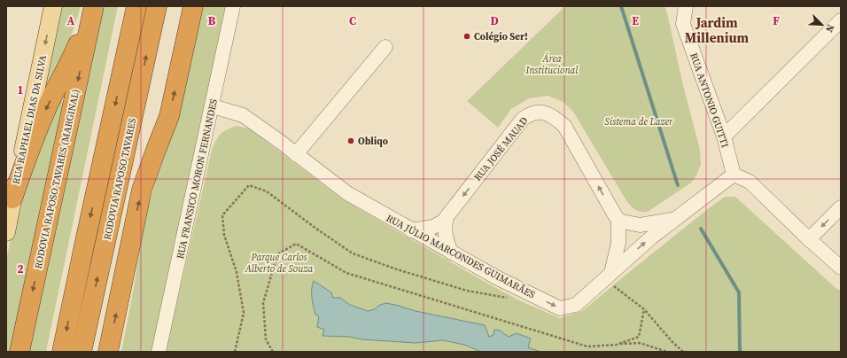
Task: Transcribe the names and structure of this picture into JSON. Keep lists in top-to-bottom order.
{
  "streets": {
    "highway": ["RODOVIA RAPOSO TAVARES (MARGINAL)", "RODOVIA RAPOSO TAVARES"],
    "main road": ["RUA RAPHAEL DIAS DA SILVA"],
    "street": [
      "RUA ANTONIO GUITTI",
      "RUA JOSÉ MAUAD",
      "RUA FRANSICO MORON FERNANDES",
      "RUA JÚLIO MARCONDES GUIMARÃES"
    ]
  },
  "crossings": [
    ["RUA ANTONIO GUITTI", "RUA JÚLIO MARCONDES GUIMARÃES"],
    ["RUA JOSÉ MAUAD", "RUA JÚLIO MARCONDES GUIMARÃES"],
    ["RUA FRANSICO MORON FERNANDES", "RUA JÚLIO MARCONDES GUIMARÃES"]
  ],
  "one_way": ["RUA RAPHAEL DIAS DA SILVA", "RUA JÚLIO MARCONDES GUIMARÃES"],
  "districts": ["Jardim Millenium"],
  "parks": ["Área Institucional", "Sistema de Lazer", "Parque Carlos Alberto de Souza"],
  "places": ["Colégio Ser!", "Obliqo"],
  "north": "bottom right",
  "grid": {
    "columns": [
      "A",
      "B",
      "C",
      "D",
      "E",
      "F"
    ],
    "rows": ["1", "2"]
  }
}
